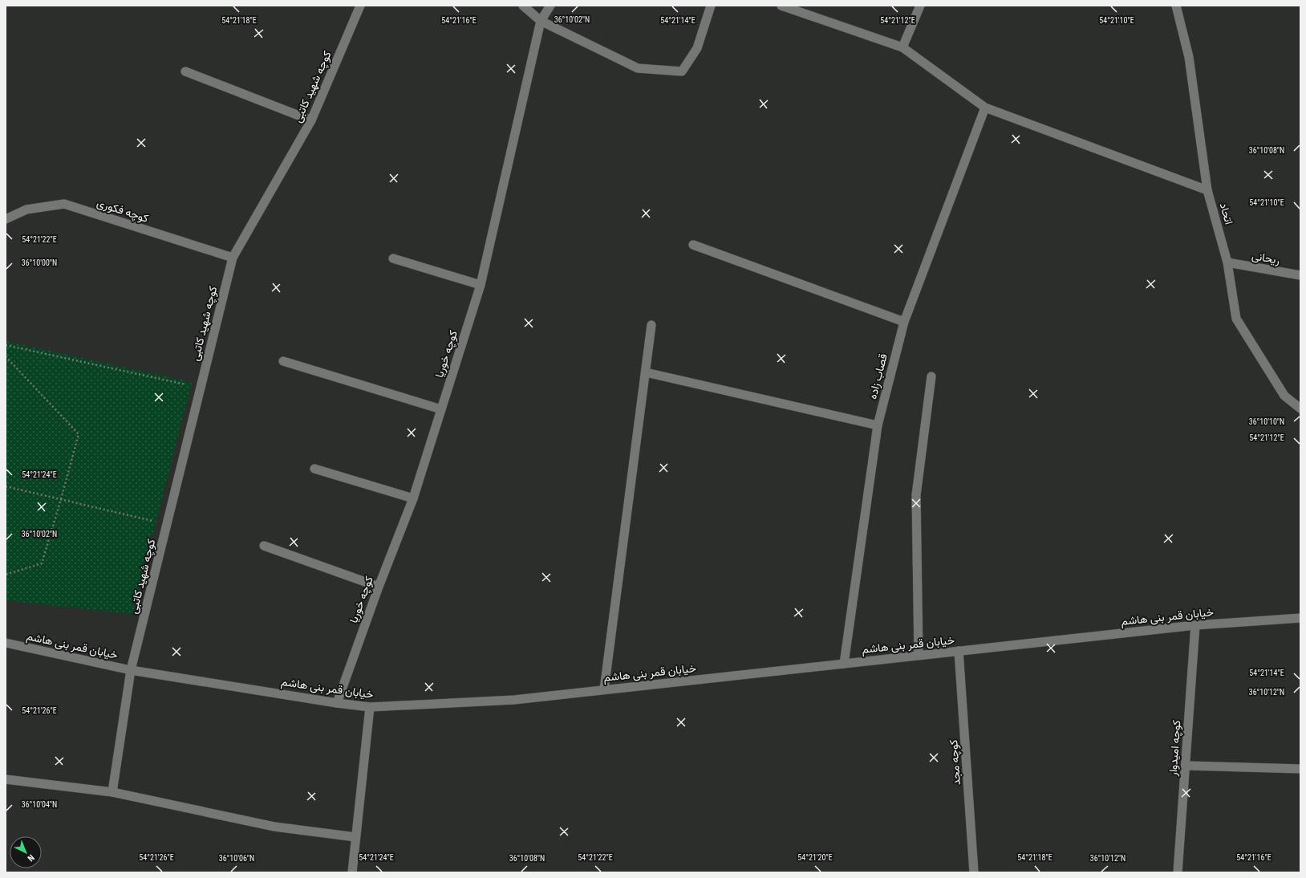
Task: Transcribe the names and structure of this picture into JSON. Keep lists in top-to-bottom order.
{
  "streets": {
    "street": [
      "کوچه شهید کاتبی",
      "کوچه فکوری",
      "اتحاد",
      "ریحانی",
      "کوچه خوریا",
      "قصاب زاده",
      "خیابان قمر بنی هاشم",
      "کوچه امیدوار",
      "کوچه مجد"
    ]
  },
  "crossings": [
    ["کوچه شهید کاتبی", "کوچه فکوری"],
    ["کوچه شهید کاتبی", "خیابان قمر بنی هاشم"],
    ["اتحاد", "ریحانی"],
    ["کوچه خوریا", "خیابان قمر بنی هاشم"],
    ["قصاب زاده", "خیابان قمر بنی هاشم"],
    ["خیابان قمر بنی هاشم", "کوچه امیدوار"],
    ["خیابان قمر بنی هاشم", "کوچه مجد"]
  ],
  "north": "bottom right",
  "coordinates": [
    "36°10'02\"N",
    "54°21'18\"E",
    "54°21'16\"E",
    "54°21'14\"E",
    "54°21'12\"E",
    "54°21'10\"E",
    "36°10'08\"N",
    "54°21'22\"E",
    "36°10'00\"N",
    "36°10'10\"N",
    "54°21'24\"E",
    "36°10'12\"N",
    "54°21'26\"E",
    "36°10'04\"N",
    "54°21'20\"E",
    "36°10'06\"N"
  ]
}
